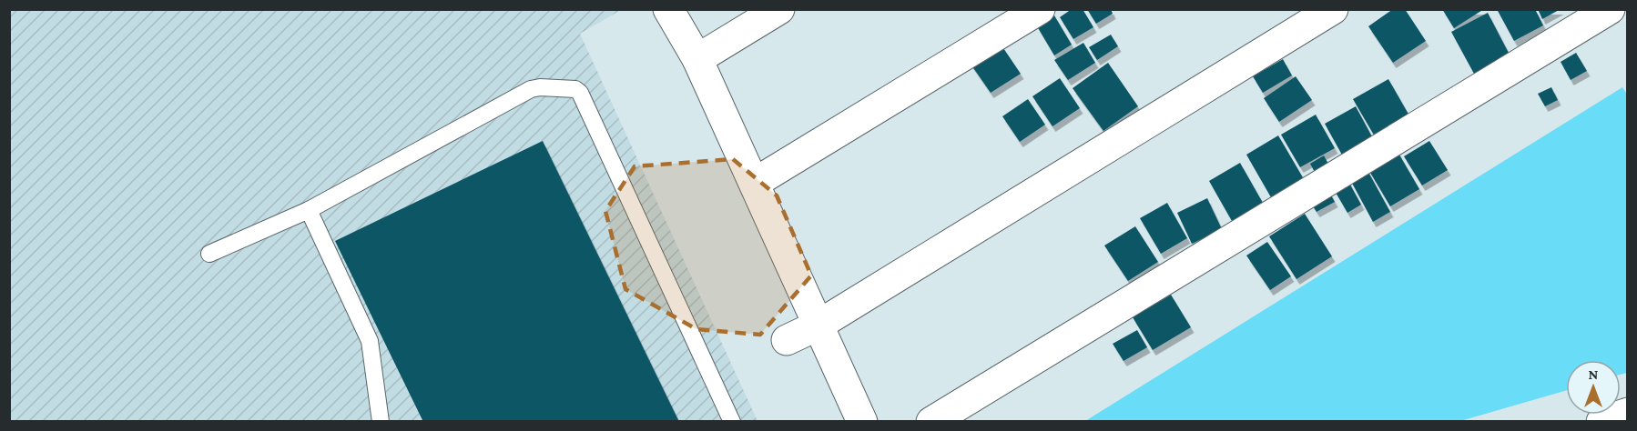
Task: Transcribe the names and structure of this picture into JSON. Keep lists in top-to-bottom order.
{
  "north": "top"
}
